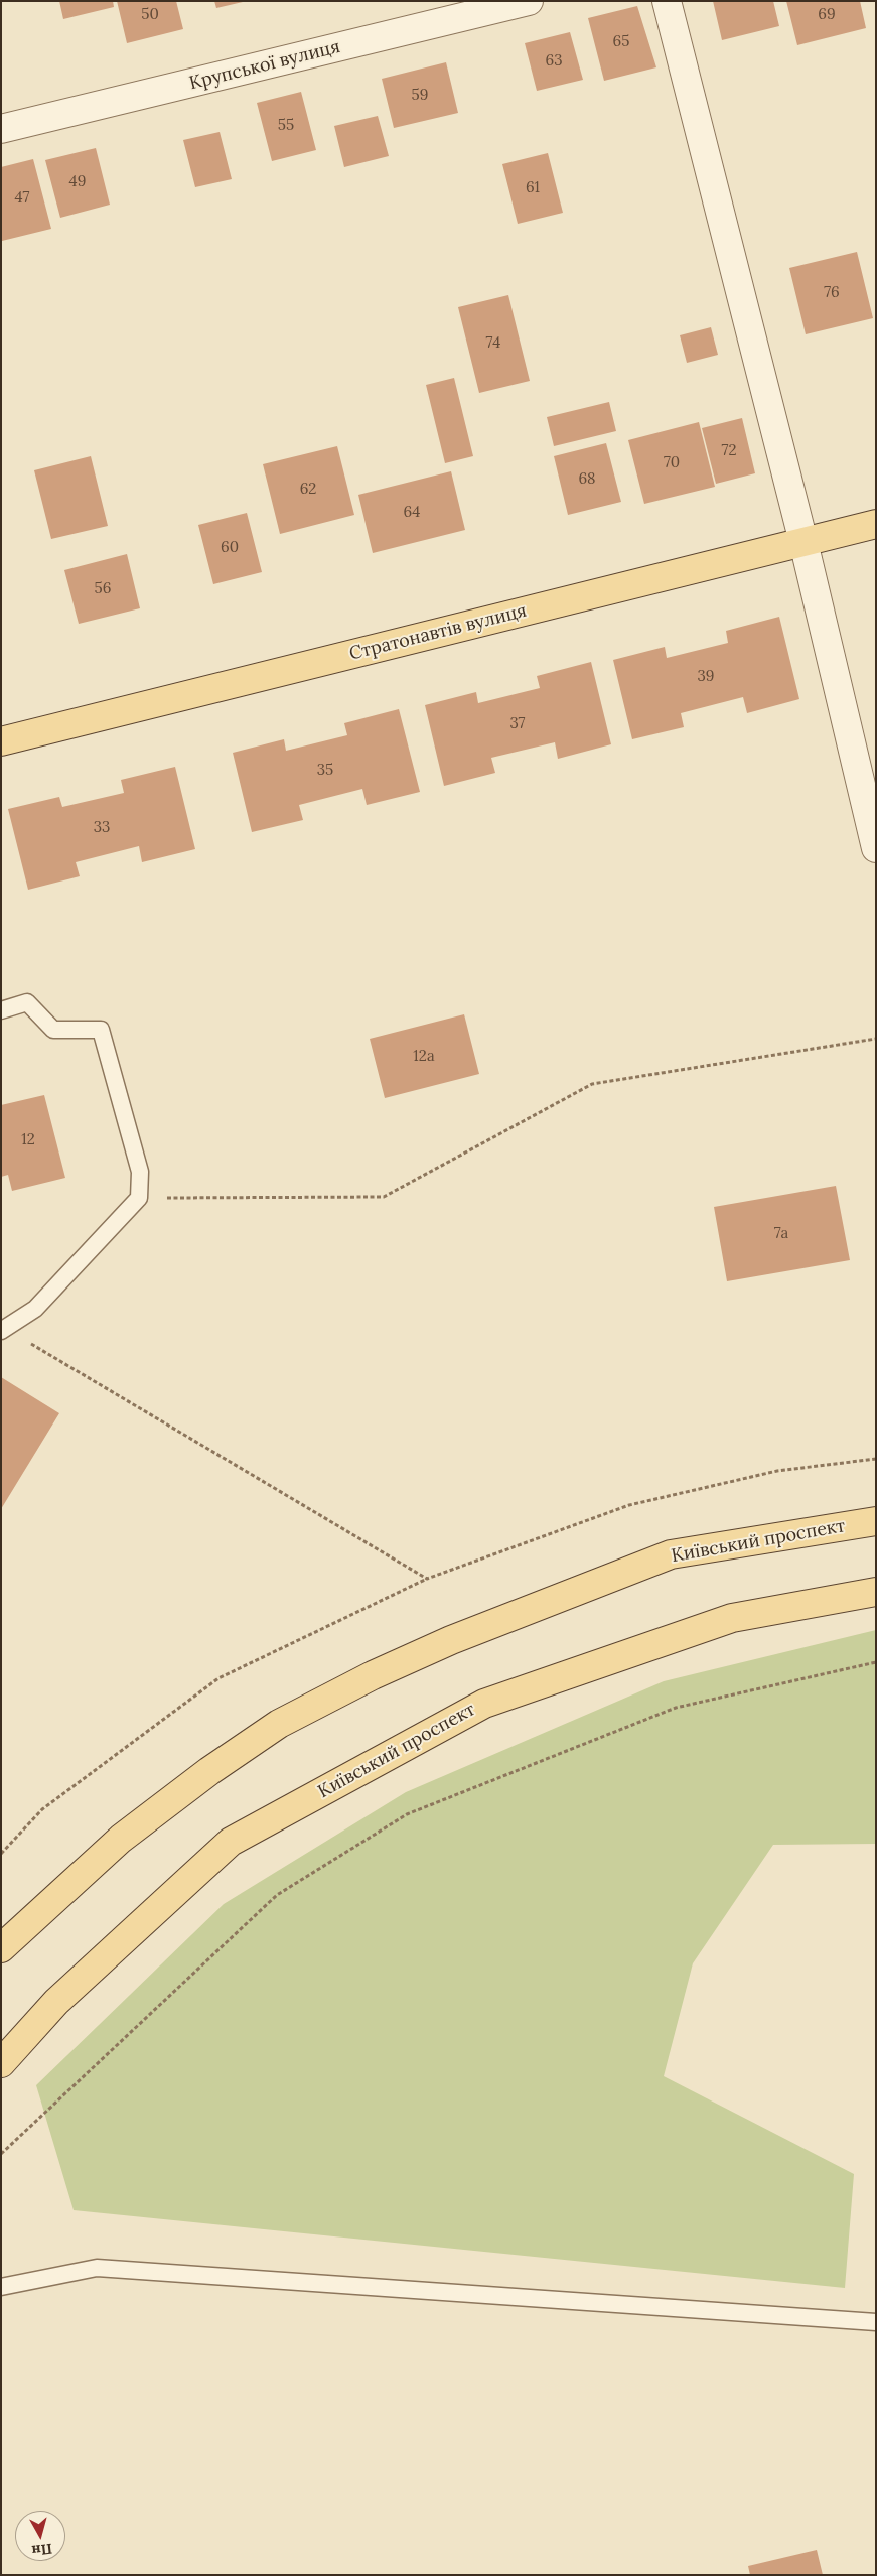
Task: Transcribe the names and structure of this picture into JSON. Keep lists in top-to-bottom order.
{
  "streets": {
    "main road": ["Стратонавтів вулиця", "Київський проспект"],
    "street": ["Крупської вулиця"]
  },
  "house_numbers": [
    "50",
    "69",
    "65",
    "63",
    "59",
    "55",
    "49",
    "61",
    "47",
    "76",
    "74",
    "72",
    "70",
    "68",
    "62",
    "64",
    "60",
    "56",
    "39",
    "37",
    "35",
    "33",
    "12а",
    "12",
    "7а"
  ],
  "north": "bottom"
}
